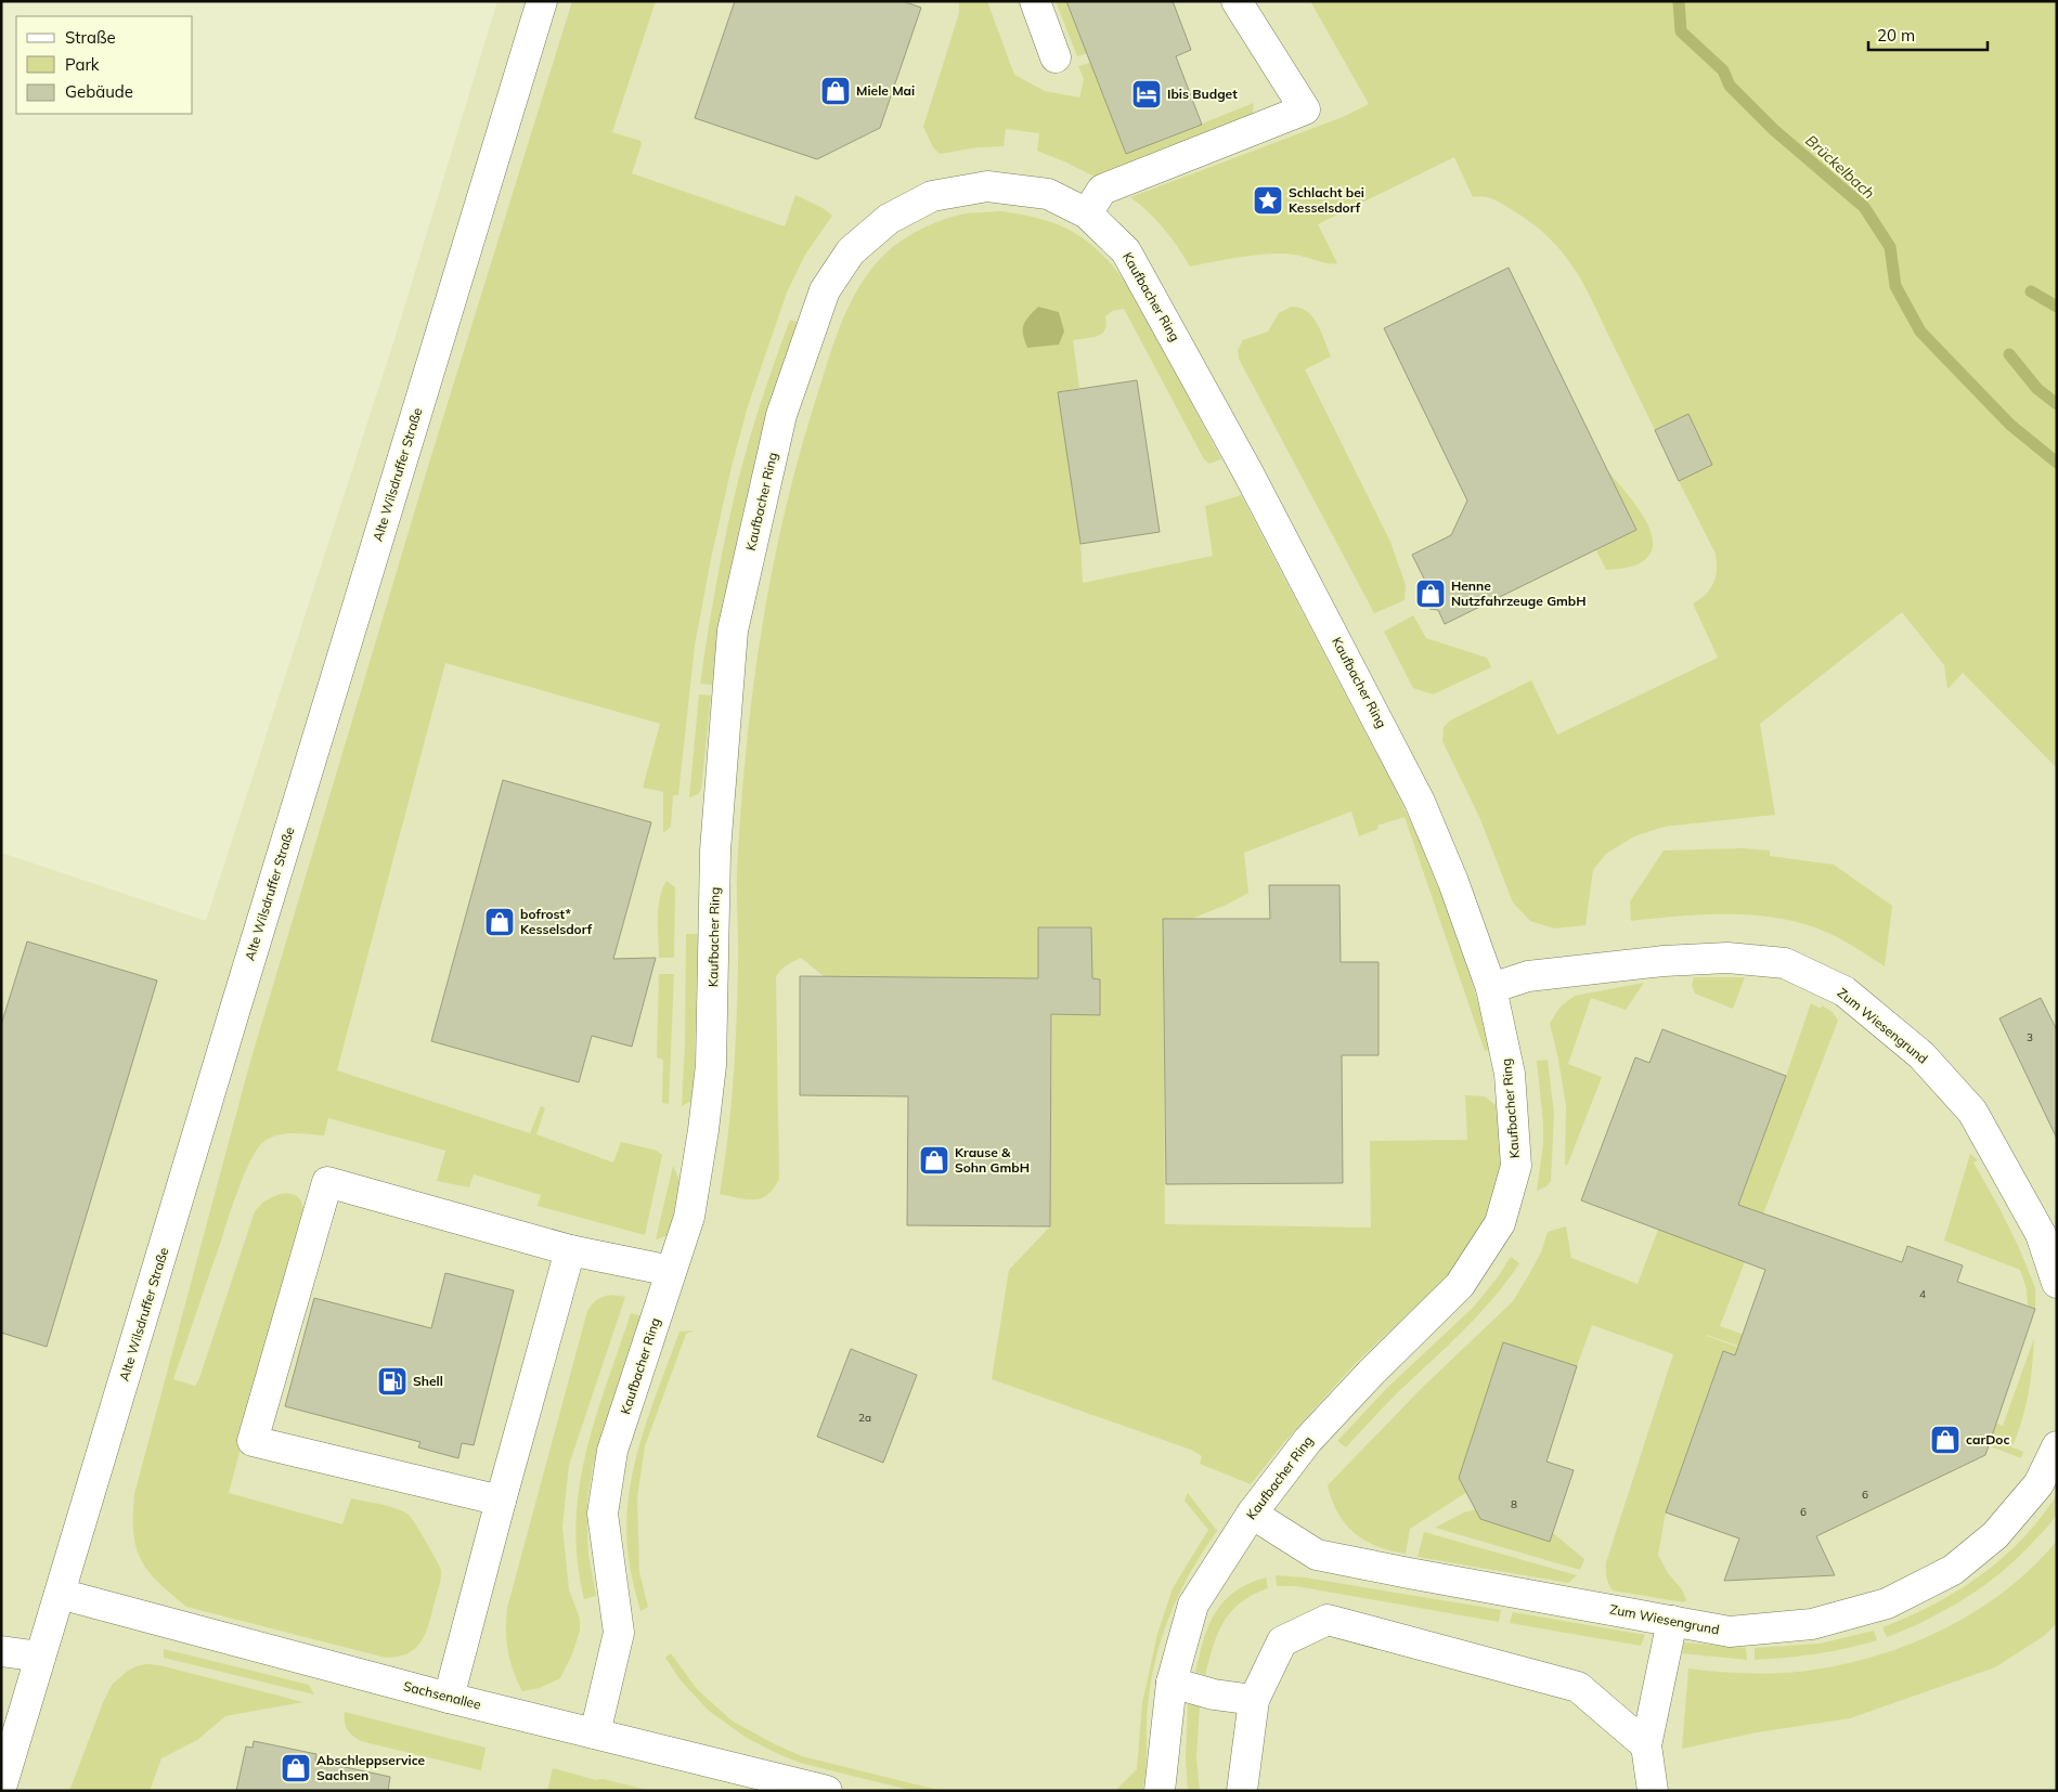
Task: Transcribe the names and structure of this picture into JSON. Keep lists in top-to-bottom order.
{
  "streets": {
    "street": [
      "Kaufbacher Ring",
      "Alte Wilsdruffer Straße",
      "Zum Wiesengrund",
      "Sachsenallee"
    ]
  },
  "crossings": [
    ["Kaufbacher Ring", "Zum Wiesengrund"],
    ["Kaufbacher Ring", "Sachsenallee"],
    ["Alte Wilsdruffer Straße", "Sachsenallee"]
  ],
  "water": ["Brückelbach"],
  "places": {
    "shop": [
      "Miele Mai",
      "Henne Nutzfahrzeuge GmbH",
      "bofrost* Kesselsdorf",
      "Krause & Sohn GmbH",
      "carDoc",
      "Abschleppservice Sachsen"
    ],
    "hotel": ["Ibis Budget"],
    "place": ["Schlacht bei Kesselsdorf"],
    "fuel station": ["Shell"]
  },
  "house_numbers": [
    "3",
    "4",
    "2a",
    "6",
    "8",
    "6"
  ],
  "legend": ["Straße", "Park", "Gebäude"],
  "scale_bar": "20 m"
}
